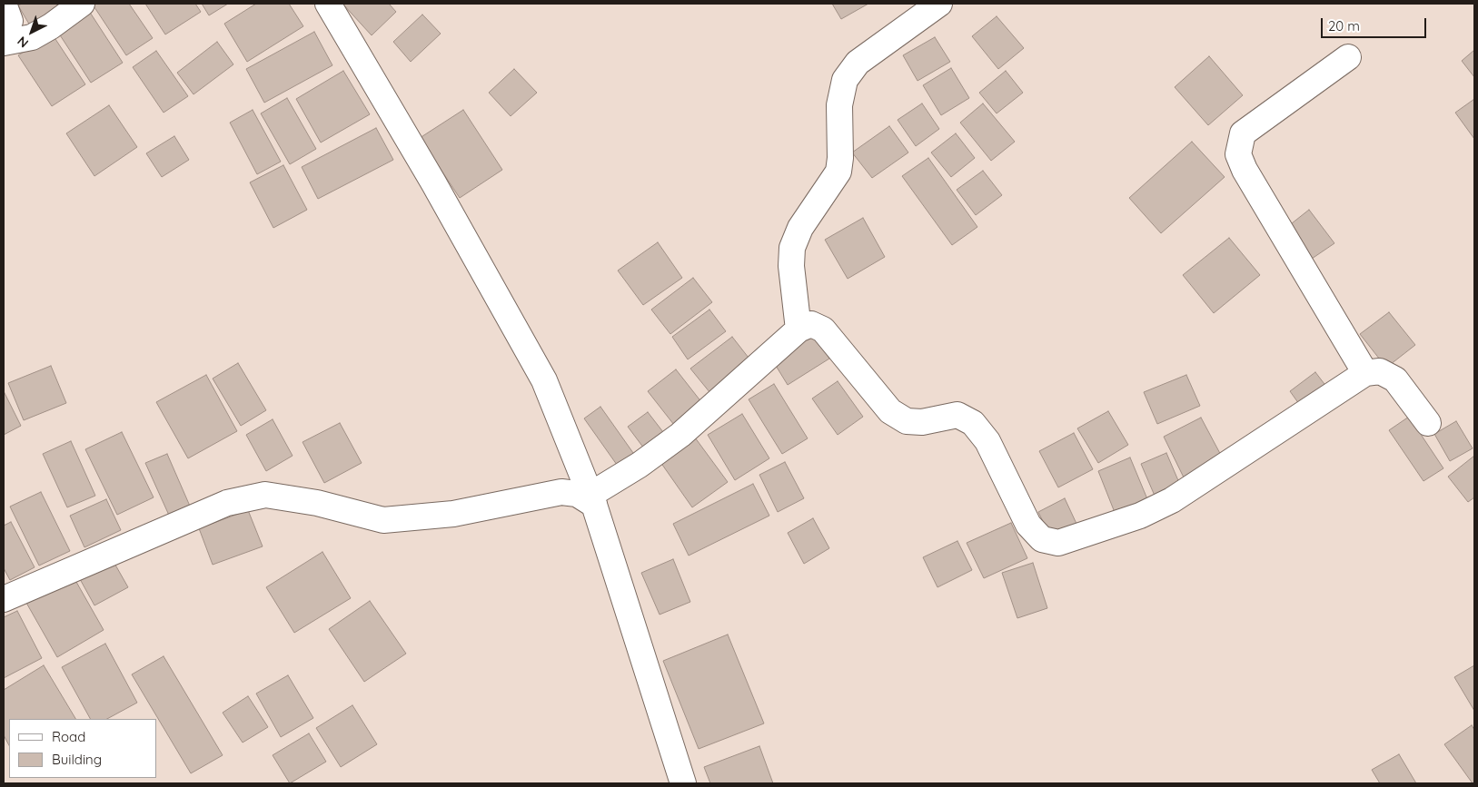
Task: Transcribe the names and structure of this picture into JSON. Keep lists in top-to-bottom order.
{
  "legend": ["Road", "Building"],
  "scale_bar": "20 m",
  "north": "bottom left"
}
